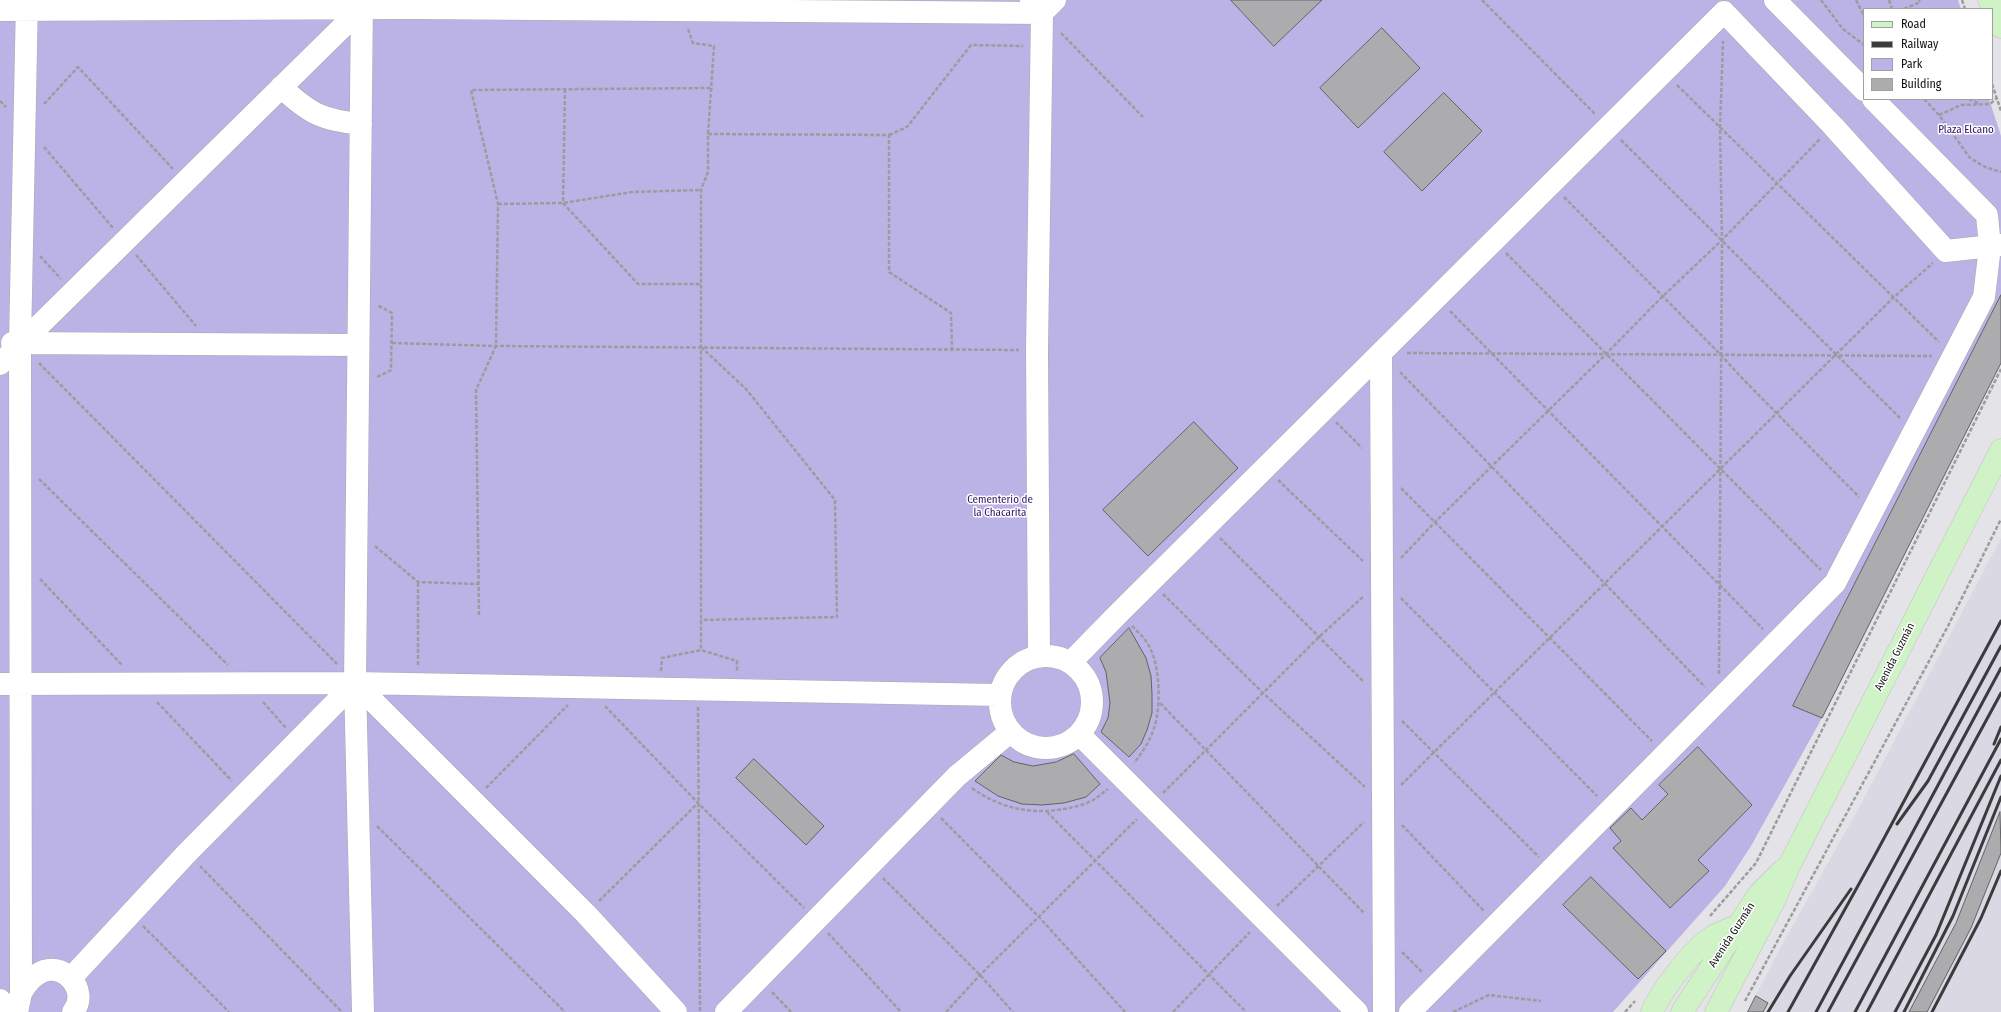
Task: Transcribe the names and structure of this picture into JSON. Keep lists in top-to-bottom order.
{
  "streets": {
    "main road": ["Avenida Guzmán"]
  },
  "parks": ["Plaza Elcano", "Cementerio de la Chacarita"],
  "legend": [
    "Road",
    "Railway",
    "Park",
    "Building"
  ]
}
